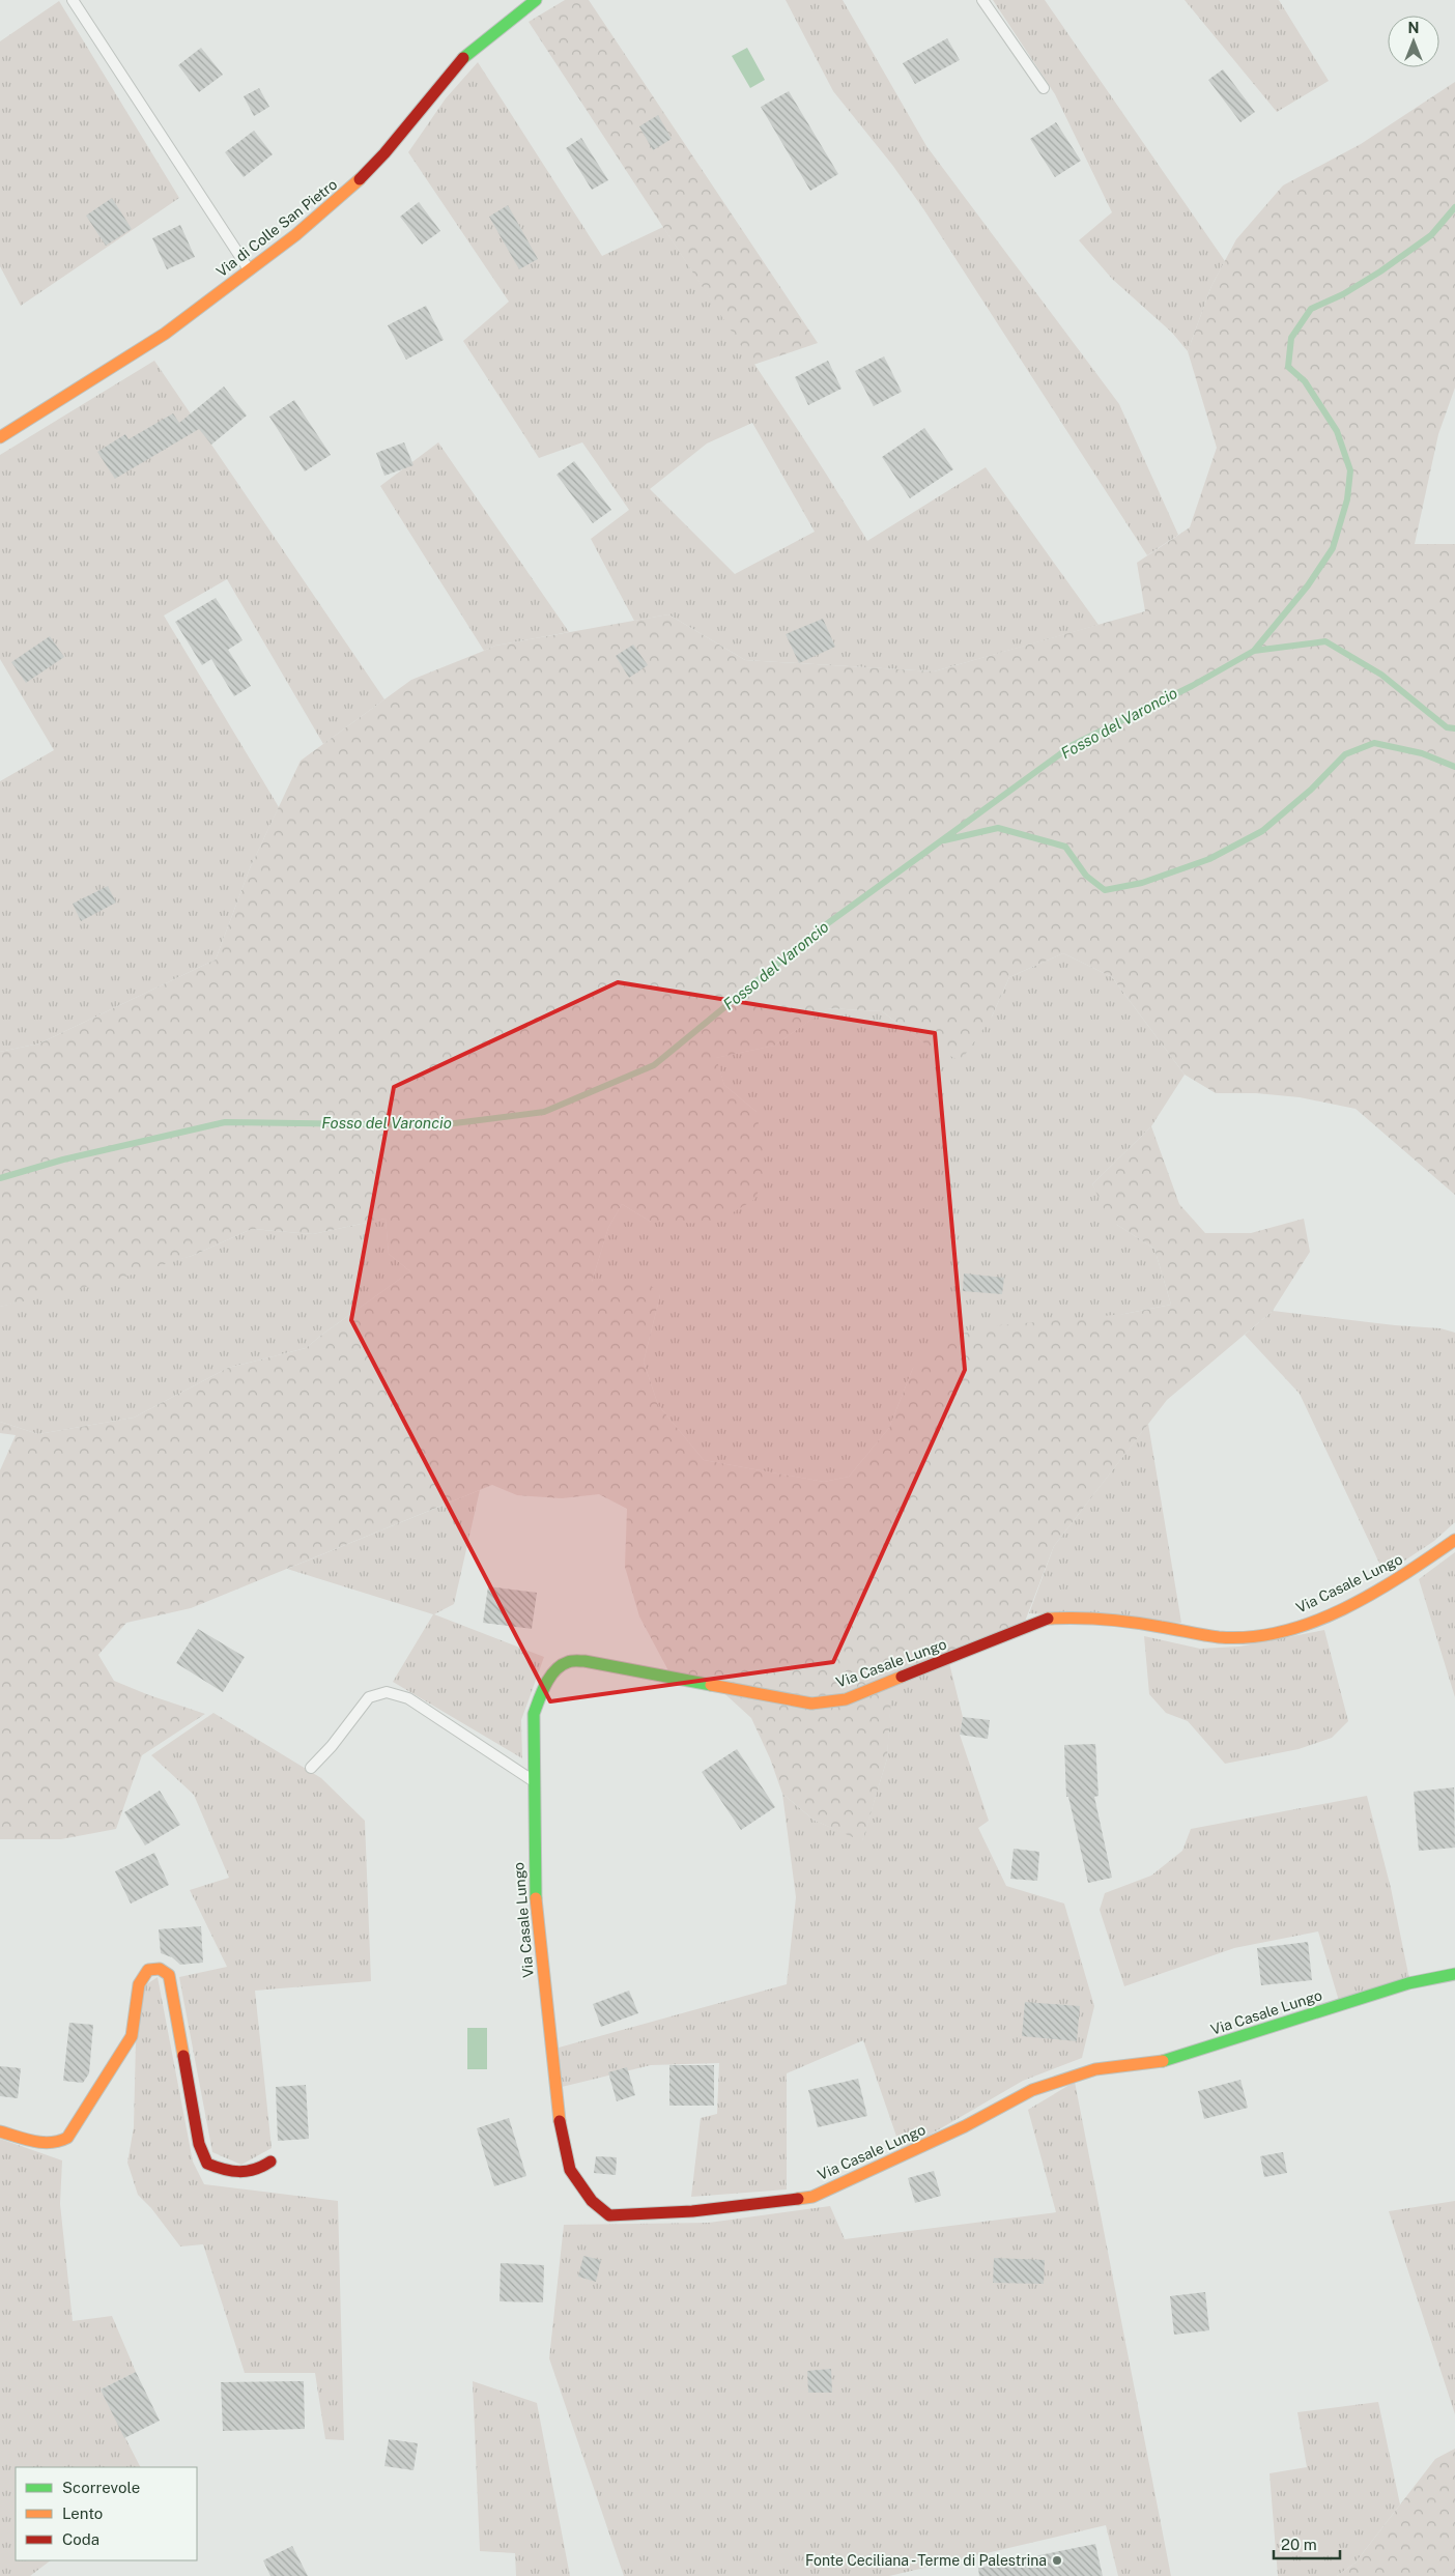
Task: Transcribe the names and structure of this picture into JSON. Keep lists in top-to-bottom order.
{
  "streets": {
    "street": ["Via di Colle San Pietro", "Via Casale Lungo"]
  },
  "water": ["Fosso del Varoncio"],
  "places": ["Fonte Ceciliana - Terme di Palestrina"],
  "legend": ["Scorrevole", "Lento", "Coda"],
  "scale_bar": "20 m",
  "north": "top"
}
